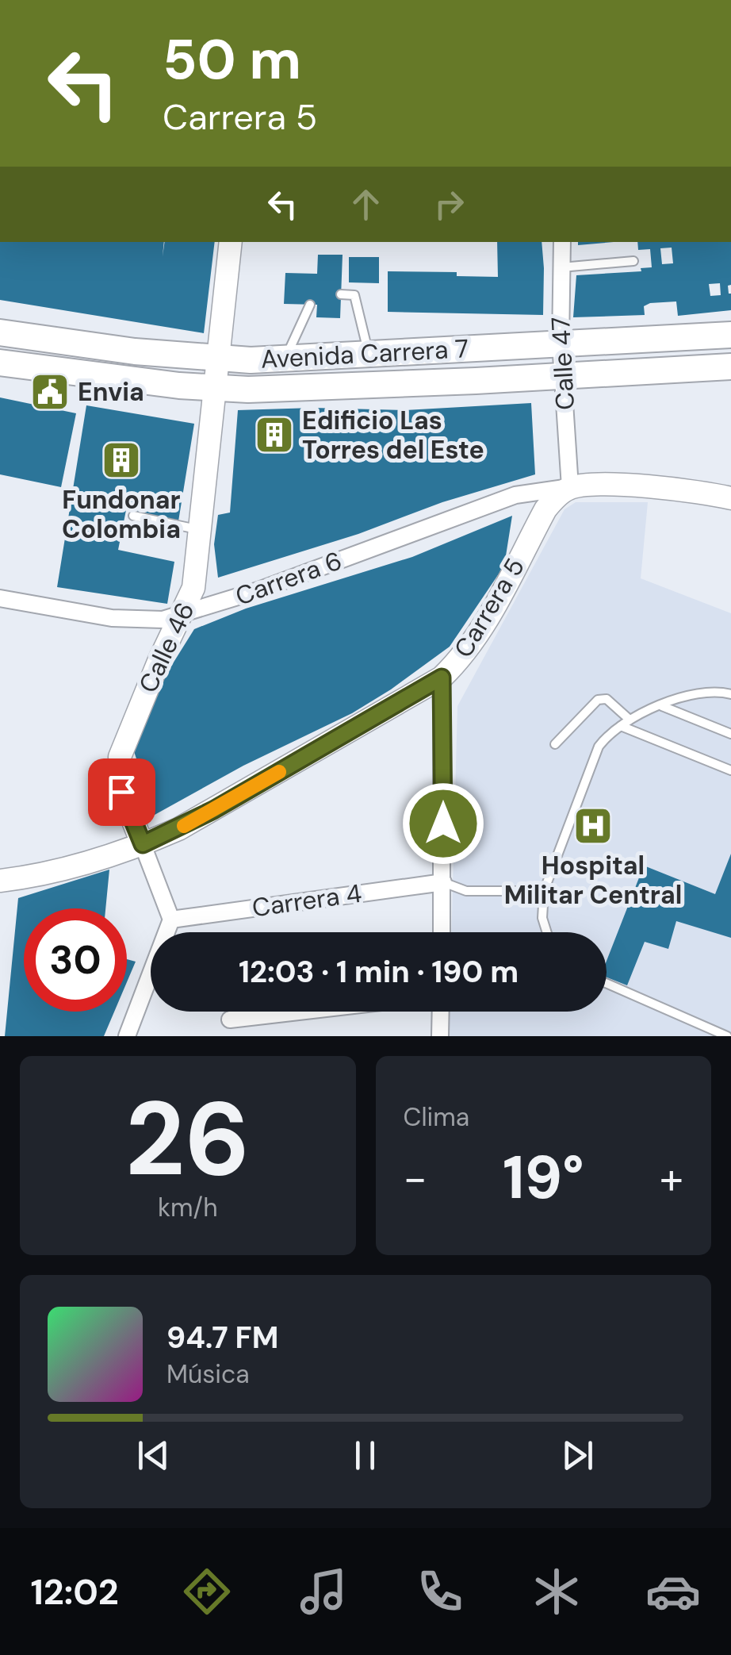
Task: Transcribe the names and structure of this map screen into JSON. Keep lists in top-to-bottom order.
{
  "streets": {
    "main road": ["Avenida Carrera 7"],
    "street": [
      "Calle 47",
      "Carrera 6",
      "Carrera 5",
      "Calle 46",
      "Carrera 4"
    ]
  },
  "crossings": [
    ["Avenida Carrera 7", "Calle 47"],
    ["Avenida Carrera 7", "Calle 46"],
    ["Calle 47", "Carrera 6"],
    ["Calle 47", "Carrera 5"],
    ["Carrera 6", "Carrera 5"],
    ["Carrera 6", "Calle 46"],
    ["Carrera 5", "Calle 46"],
    ["Calle 46", "Carrera 4"]
  ],
  "places": {
    "public building": ["Envia"],
    "building": ["Edificio Las Torres del Este", "Fundonar Colombia"],
    "hospital": ["Hospital Militar Central"]
  },
  "page": {
    "turn": ["50 m", "Carrera 5"],
    "limit": "30",
    "trip": "12:03 · 1 min · 190 m",
    "tile": [
      ["26", "km/h"],
      "Clima"
    ],
    "heat": ["−", "19°", "+"],
    "song": ["94.7 FM", "Música"],
    "tabs": "12:02"
  }
}
